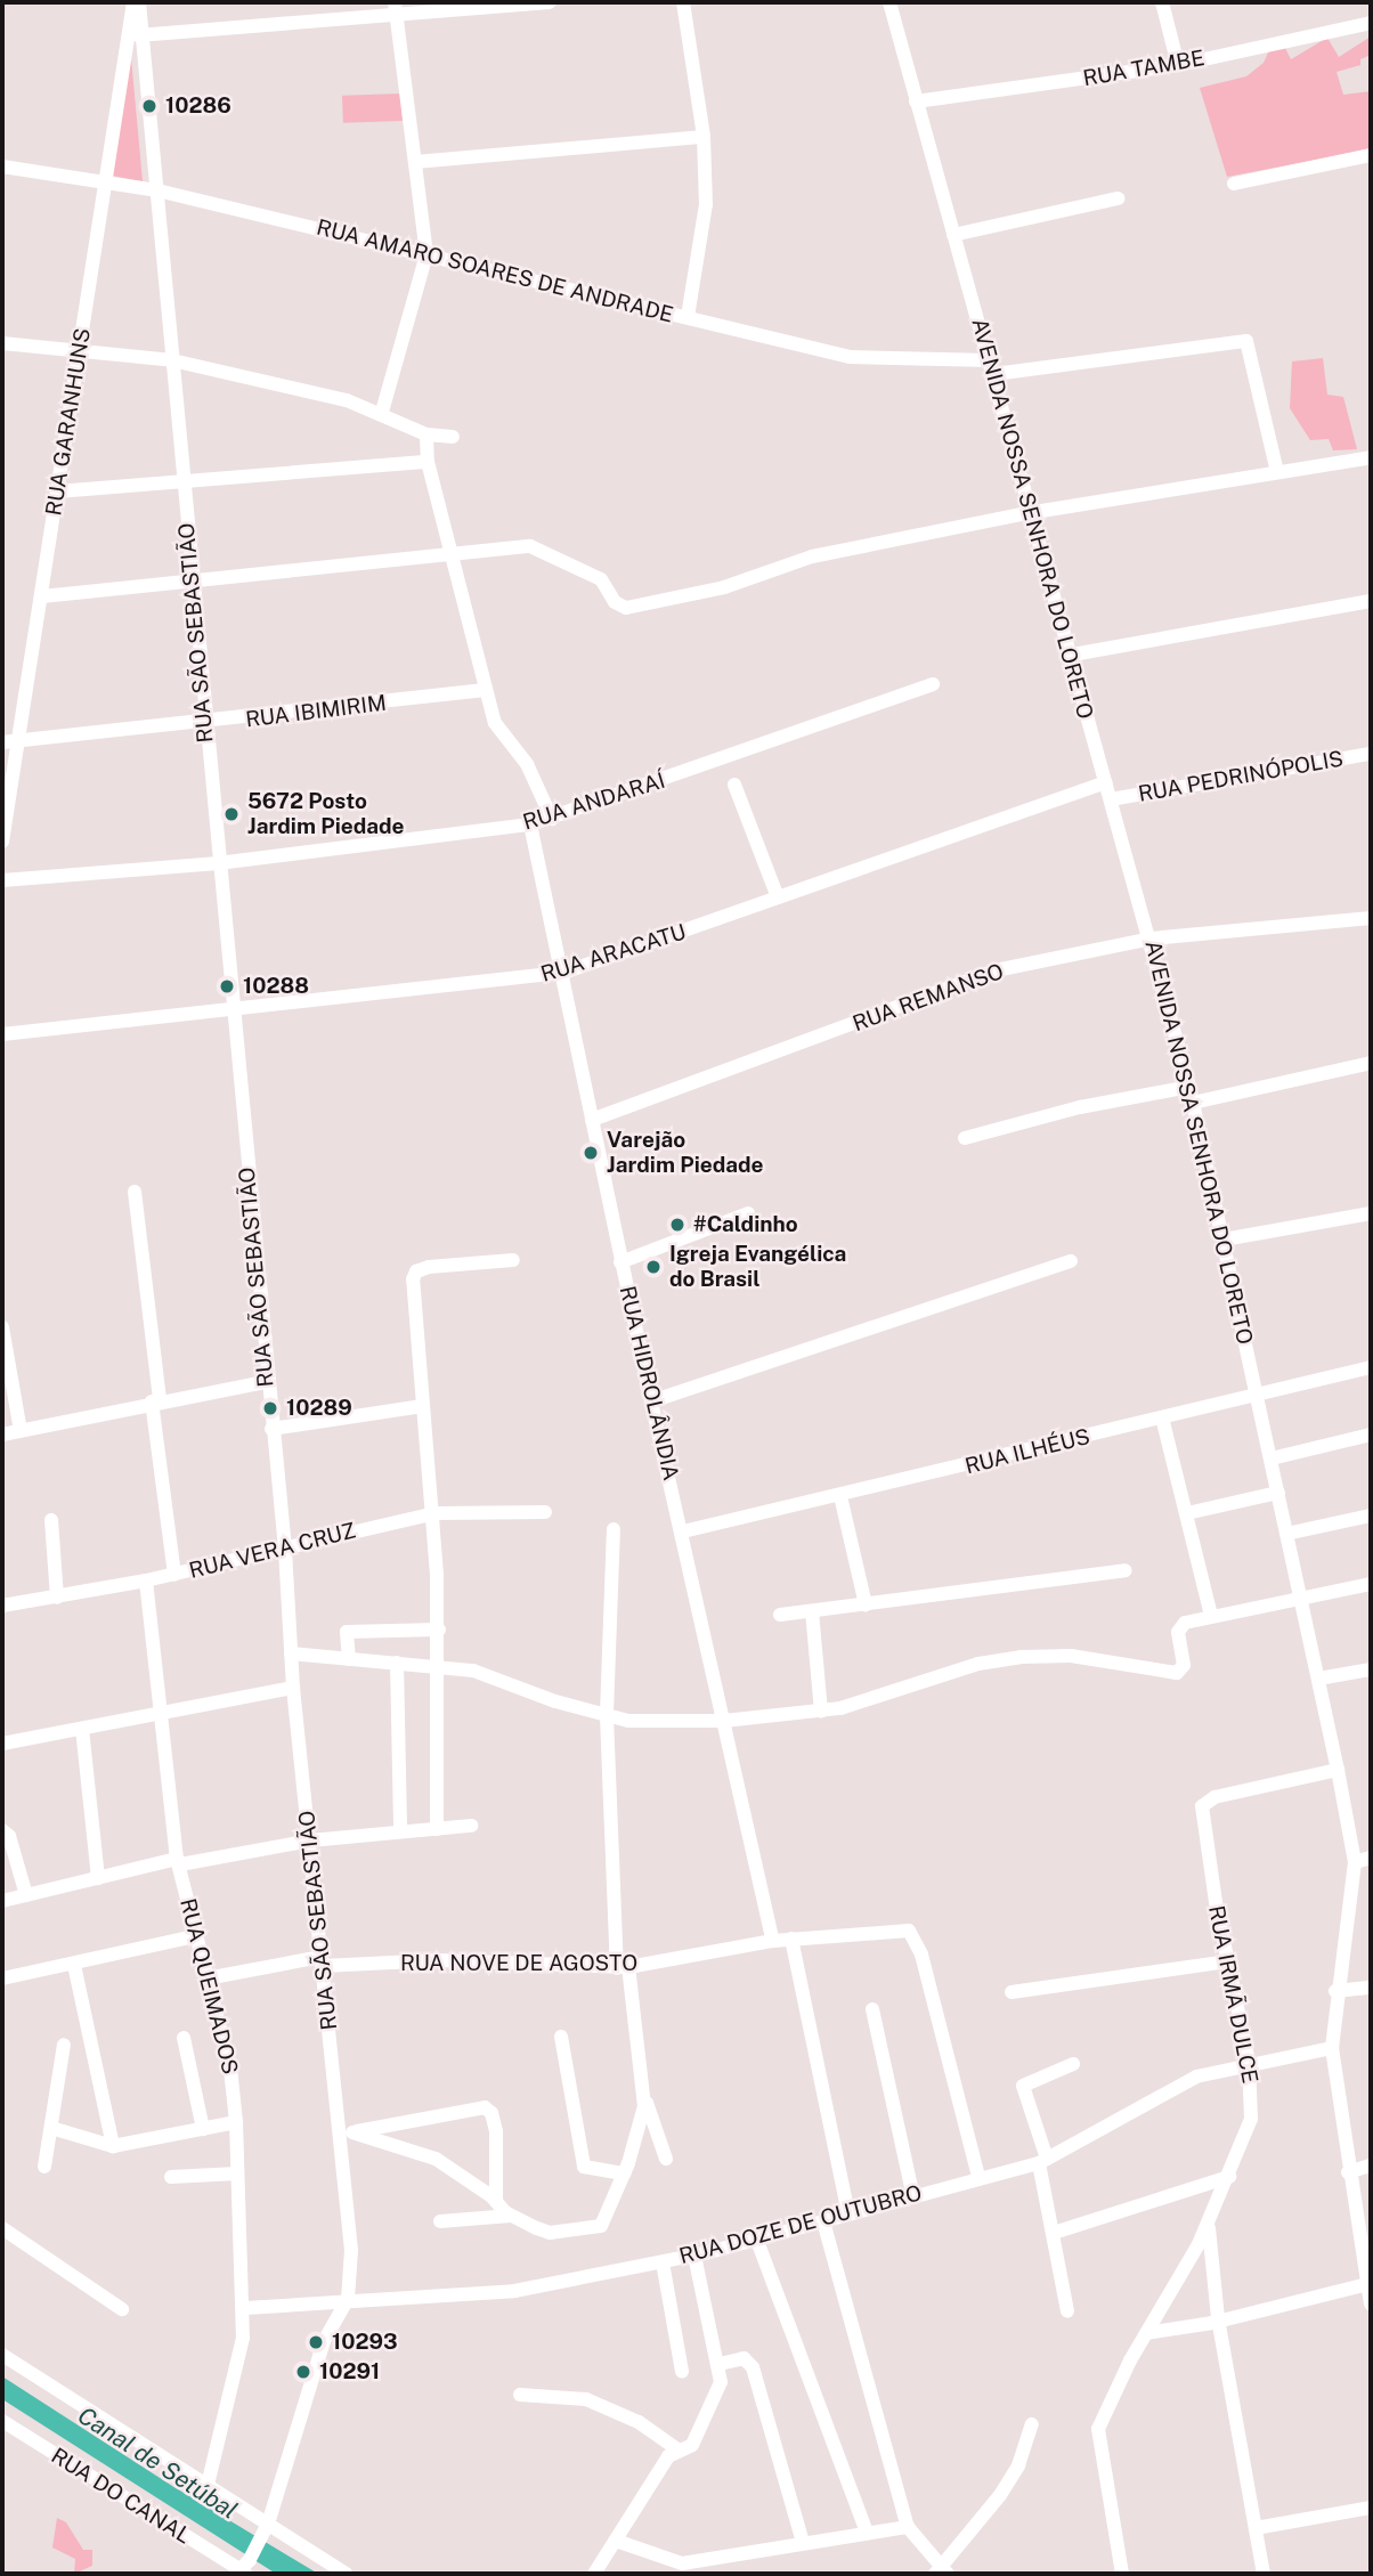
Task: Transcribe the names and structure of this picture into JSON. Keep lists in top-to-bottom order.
{
  "streets": {
    "street": [
      "RUA TAMBE",
      "RUA AMARO SOARES DE ANDRADE",
      "RUA GARANHUNS",
      "AVENIDA NOSSA SENHORA DO LORETO",
      "RUA SÃO SEBASTIÃO",
      "RUA IBIMIRIM",
      "RUA PEDRINÓPOLIS",
      "RUA ANDARAÍ",
      "RUA ARACATU",
      "RUA REMANSO",
      "RUA HIDROLÂNDIA",
      "RUA ILHÉUS",
      "RUA VERA CRUZ",
      "RUA NOVE DE AGOSTO",
      "RUA QUEIMADOS",
      "RUA IRMÃ DULCE",
      "RUA DOZE DE OUTUBRO",
      "RUA DO CANAL"
    ]
  },
  "crossings": [
    ["RUA TAMBE", "AVENIDA NOSSA SENHORA DO LORETO"],
    ["RUA AMARO SOARES DE ANDRADE", "RUA GARANHUNS"],
    ["RUA AMARO SOARES DE ANDRADE", "AVENIDA NOSSA SENHORA DO LORETO"],
    ["RUA AMARO SOARES DE ANDRADE", "RUA SÃO SEBASTIÃO"],
    ["RUA GARANHUNS", "RUA SÃO SEBASTIÃO"],
    ["RUA GARANHUNS", "RUA IBIMIRIM"],
    ["AVENIDA NOSSA SENHORA DO LORETO", "RUA PEDRINÓPOLIS"],
    ["AVENIDA NOSSA SENHORA DO LORETO", "RUA ARACATU"],
    ["AVENIDA NOSSA SENHORA DO LORETO", "RUA REMANSO"],
    ["AVENIDA NOSSA SENHORA DO LORETO", "RUA ILHÉUS"],
    ["AVENIDA NOSSA SENHORA DO LORETO", "RUA IRMÃ DULCE"],
    ["AVENIDA NOSSA SENHORA DO LORETO", "RUA DOZE DE OUTUBRO"],
    ["RUA SÃO SEBASTIÃO", "RUA IBIMIRIM"],
    ["RUA SÃO SEBASTIÃO", "RUA ANDARAÍ"],
    ["RUA SÃO SEBASTIÃO", "RUA ARACATU"],
    ["RUA SÃO SEBASTIÃO", "RUA VERA CRUZ"],
    ["RUA SÃO SEBASTIÃO", "RUA NOVE DE AGOSTO"],
    ["RUA SÃO SEBASTIÃO", "RUA DOZE DE OUTUBRO"],
    ["RUA SÃO SEBASTIÃO", "RUA DO CANAL"],
    ["RUA ANDARAÍ", "RUA HIDROLÂNDIA"],
    ["RUA ARACATU", "RUA HIDROLÂNDIA"],
    ["RUA REMANSO", "RUA HIDROLÂNDIA"],
    ["RUA HIDROLÂNDIA", "RUA ILHÉUS"],
    ["RUA HIDROLÂNDIA", "RUA NOVE DE AGOSTO"],
    ["RUA VERA CRUZ", "RUA QUEIMADOS"],
    ["RUA NOVE DE AGOSTO", "RUA QUEIMADOS"],
    ["RUA NOVE DE AGOSTO", "RUA DOZE DE OUTUBRO"],
    ["RUA QUEIMADOS", "RUA DOZE DE OUTUBRO"],
    ["RUA IRMÃ DULCE", "RUA DOZE DE OUTUBRO"]
  ],
  "water": ["Canal de Setúbal"],
  "places": [
    "10286",
    "5672 Posto Jardim Piedade",
    "10288",
    "Varejão Jardim Piedade",
    "#Caldinho",
    "Igreja Evangélica do Brasil",
    "10289",
    "10293",
    "10291"
  ]
}
